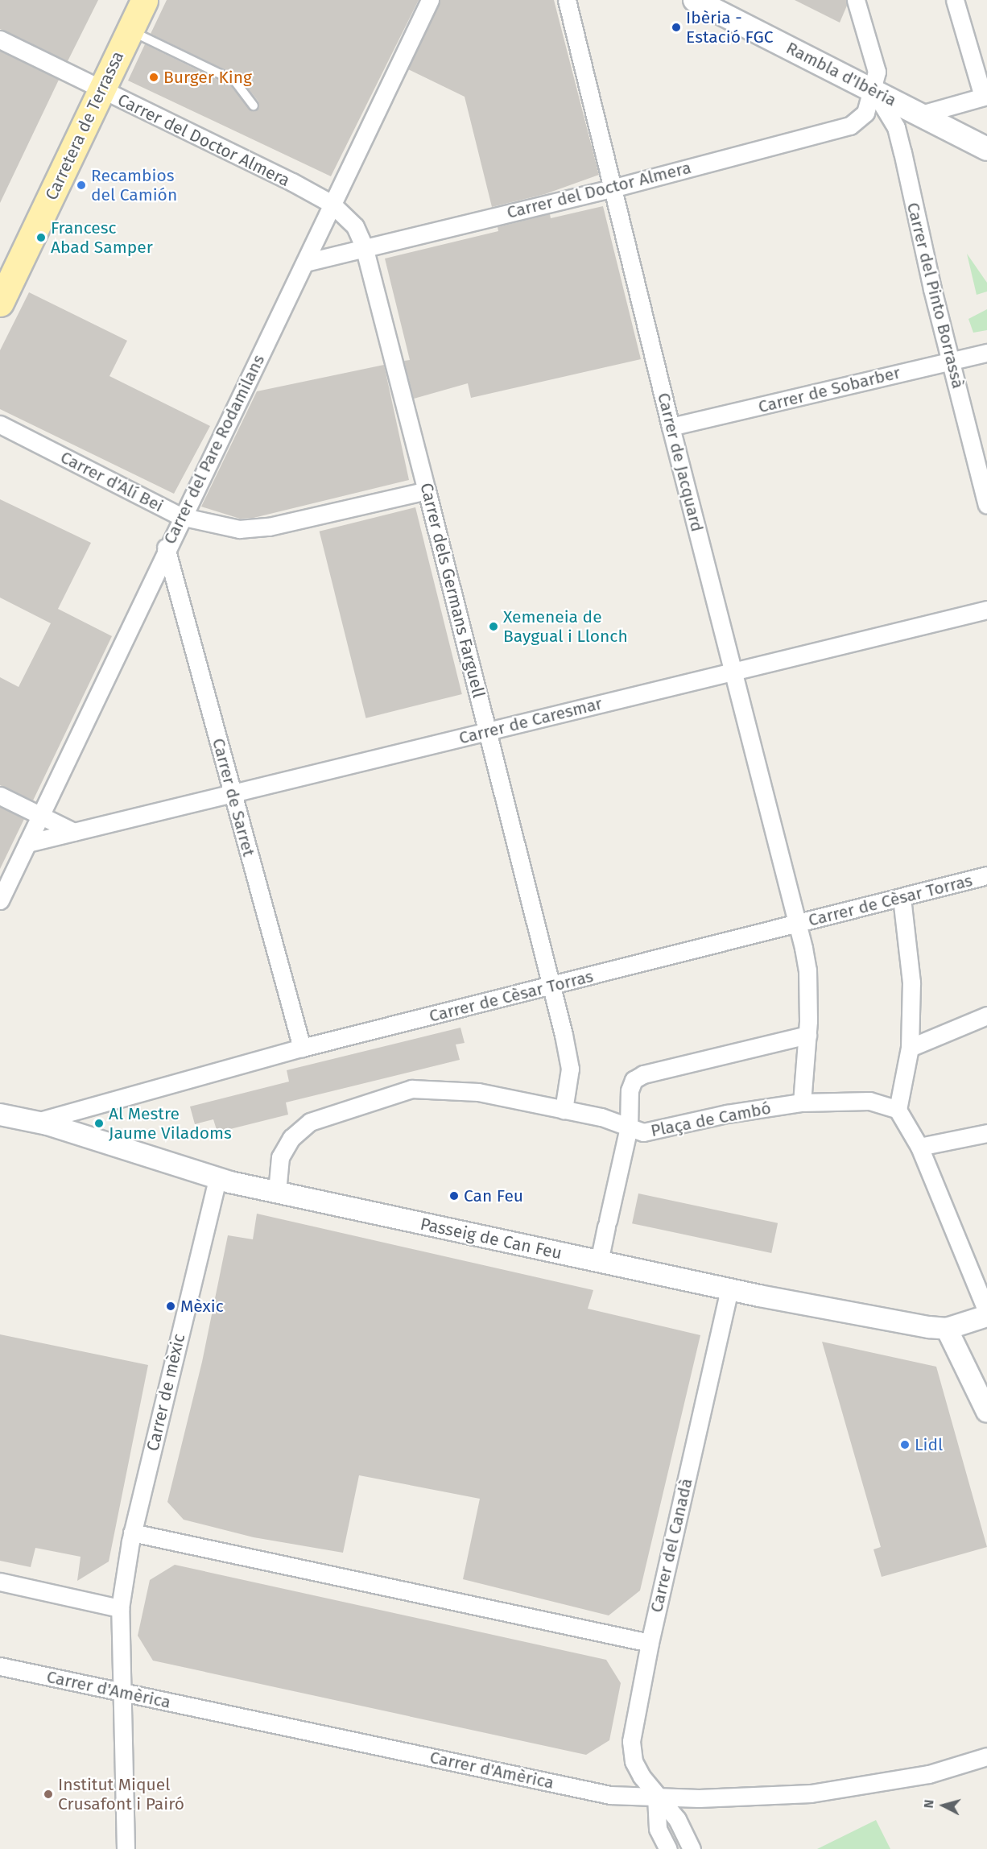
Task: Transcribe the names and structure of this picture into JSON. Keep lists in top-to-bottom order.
{
  "streets": {
    "main road": ["Rambla d'Ibèria", "Carretera de Terrassa"],
    "street": [
      "Carrer del Doctor Almera",
      "Carrer del Pinto Borrassà",
      "Carrer de Sobarber",
      "Carrer del Pare Rodamilans",
      "Carrer de Jacquard",
      "Carrer d'Alí Bei",
      "Carrer dels Germans Farguell",
      "Carrer de Caresmar",
      "Carrer de Sarret",
      "Carrer de Cèsar Torras",
      "Plaça de Cambó",
      "Passeig de Can Feu",
      "Carrer de mèxic",
      "Carrer del Canadà",
      "Carrer d'Amèrica"
    ]
  },
  "crossings": [
    ["Rambla d'Ibèria", "Carrer del Doctor Almera"],
    ["Rambla d'Ibèria", "Carrer del Pinto Borrassà"],
    ["Carretera de Terrassa", "Carrer del Doctor Almera"],
    ["Carrer del Doctor Almera", "Carrer del Pinto Borrassà"],
    ["Carrer del Doctor Almera", "Carrer del Pare Rodamilans"],
    ["Carrer del Doctor Almera", "Carrer de Jacquard"],
    ["Carrer del Doctor Almera", "Carrer dels Germans Farguell"],
    ["Carrer del Pinto Borrassà", "Carrer de Sobarber"],
    ["Carrer de Sobarber", "Carrer de Jacquard"],
    ["Carrer del Pare Rodamilans", "Carrer d'Alí Bei"],
    ["Carrer del Pare Rodamilans", "Carrer dels Germans Farguell"],
    ["Carrer del Pare Rodamilans", "Carrer de Caresmar"],
    ["Carrer del Pare Rodamilans", "Carrer de Sarret"],
    ["Carrer de Jacquard", "Carrer de Caresmar"],
    ["Carrer de Jacquard", "Carrer de Cèsar Torras"],
    ["Carrer de Jacquard", "Plaça de Cambó"],
    ["Carrer d'Alí Bei", "Carrer dels Germans Farguell"],
    ["Carrer dels Germans Farguell", "Carrer de Caresmar"],
    ["Carrer dels Germans Farguell", "Carrer de Cèsar Torras"],
    ["Carrer de Caresmar", "Carrer de Sarret"],
    ["Carrer de Sarret", "Carrer de Cèsar Torras"],
    ["Carrer de Cèsar Torras", "Passeig de Can Feu"],
    ["Plaça de Cambó", "Passeig de Can Feu"],
    ["Passeig de Can Feu", "Carrer de mèxic"],
    ["Passeig de Can Feu", "Carrer del Canadà"],
    ["Carrer de mèxic", "Carrer d'Amèrica"],
    ["Carrer del Canadà", "Carrer d'Amèrica"]
  ],
  "places": [
    "Ibèria - Estació FGC",
    "Burger King",
    "Recambios del Camión",
    "Francesc Abad Samper",
    "Xemeneia de Baygual i Llonch",
    "Al Mestre Jaume Viladoms",
    "Can Feu",
    "Mèxic",
    "Lidl",
    "Institut Miquel Crusafont i Pairó"
  ],
  "north": "left"
}
